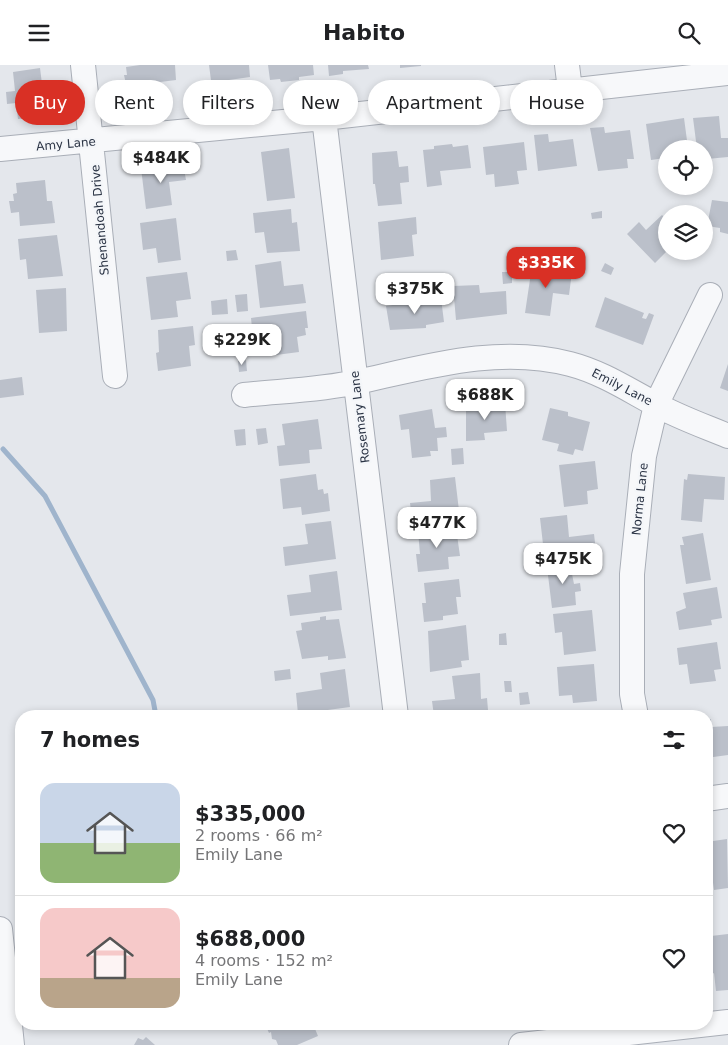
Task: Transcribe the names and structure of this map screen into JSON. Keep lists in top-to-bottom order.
{
  "streets": {
    "street": [
      "Amy Lane",
      "Shenandoah Drive",
      "Emily Lane",
      "Rosemary Lane",
      "Norma Lane"
    ]
  },
  "crossings": [
    ["Amy Lane", "Shenandoah Drive"],
    ["Emily Lane", "Rosemary Lane"],
    ["Emily Lane", "Norma Lane"]
  ],
  "page": {
    "header": "Habito",
    "chip": [
      "Buy",
      "Rent",
      "Filters",
      "New",
      "Apartment",
      "House"
    ],
    "price": [
      "$484K",
      "$335K",
      "$375K",
      "$229K",
      "$688K",
      "$477K",
      "$475K"
    ],
    "heading": "7 homes",
    "list": [
      {
        "name": "$335,000",
        "note": "2 rooms · 66 m² · Emily Lane"
      },
      {
        "name": "$688,000",
        "note": "4 rooms · 152 m² · Emily Lane"
      }
    ]
  }
}
